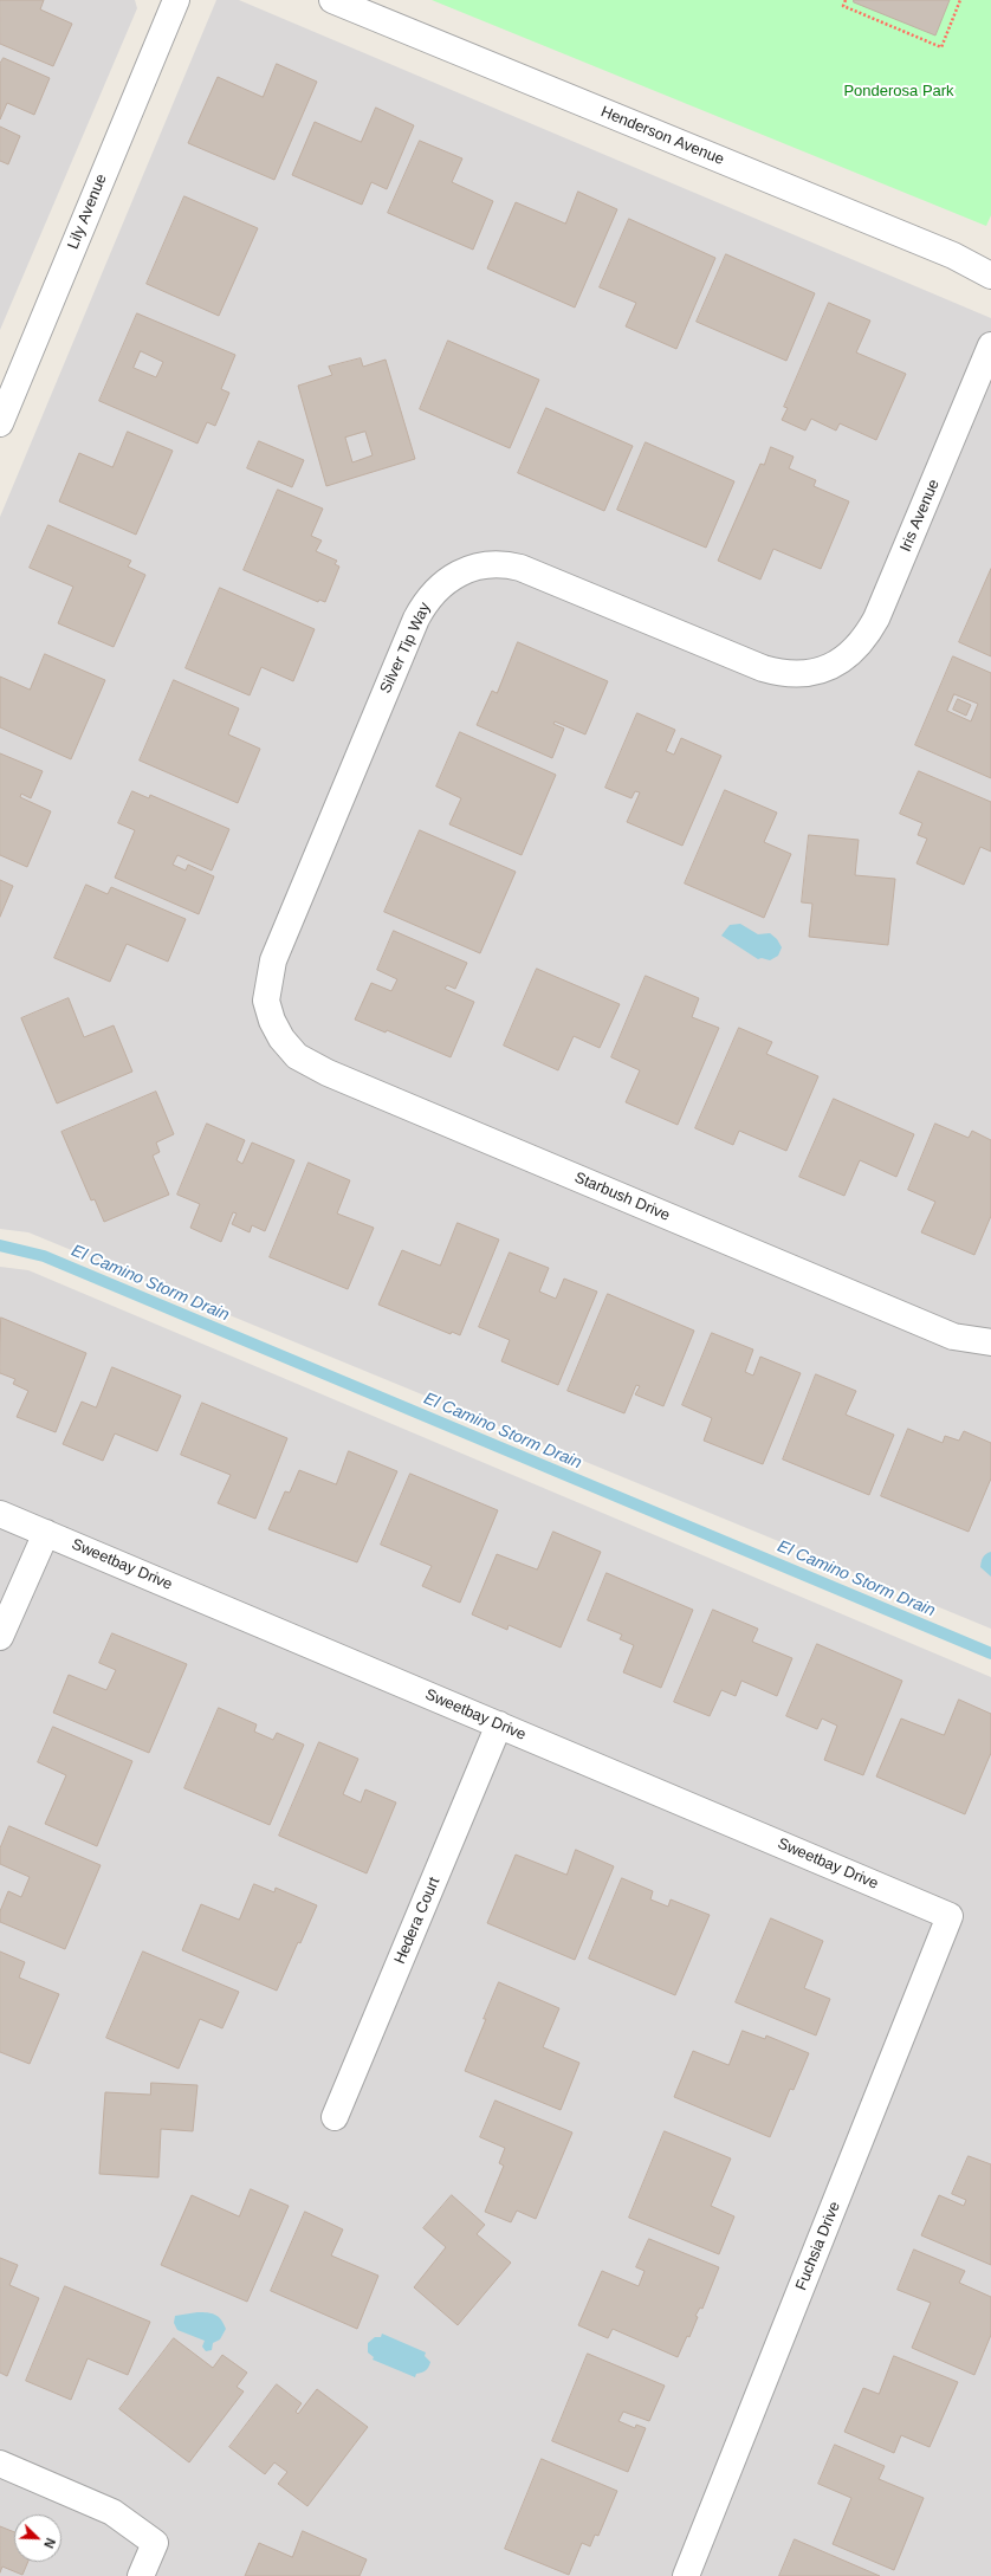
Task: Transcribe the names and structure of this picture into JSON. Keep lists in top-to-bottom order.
{
  "streets": {
    "street": [
      "Henderson Avenue",
      "Lily Avenue",
      "Iris Avenue",
      "Silver Tip Way",
      "Starbush Drive",
      "Sweetbay Drive",
      "Hedera Court",
      "Fuchsia Drive"
    ]
  },
  "crossings": [
    ["Iris Avenue", "Silver Tip Way"],
    ["Silver Tip Way", "Starbush Drive"],
    ["Sweetbay Drive", "Hedera Court"],
    ["Sweetbay Drive", "Fuchsia Drive"]
  ],
  "water": ["El Camino Storm Drain"],
  "parks": ["Ponderosa Park"],
  "north": "bottom right"
}
